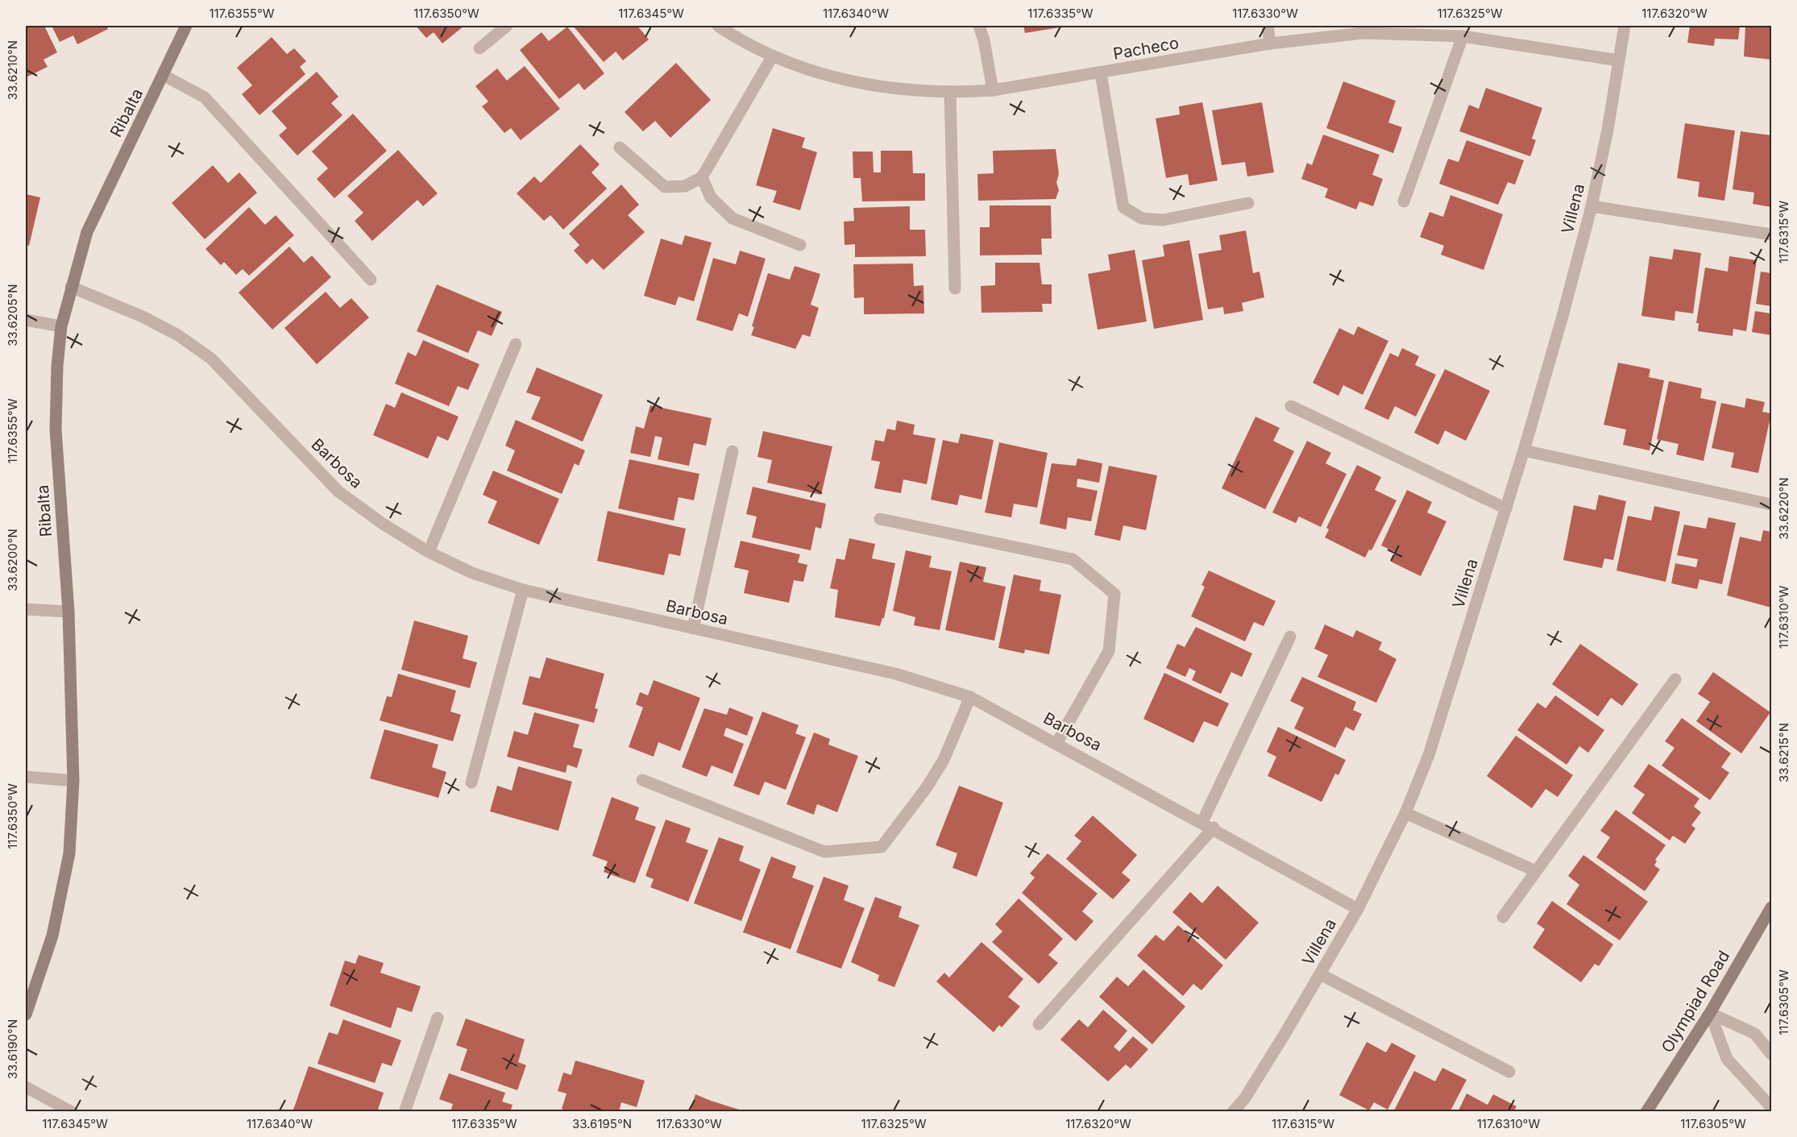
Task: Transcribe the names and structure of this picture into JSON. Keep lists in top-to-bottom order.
{
  "streets": {
    "street": [
      "Pacheco",
      "Ribalta",
      "Villena",
      "Barbosa",
      "Olympiad Road"
    ]
  },
  "crossings": [
    ["Pacheco", "Villena"],
    ["Ribalta", "Barbosa"],
    ["Villena", "Barbosa"]
  ],
  "coordinates": [
    "117.6355°W",
    "117.6350°W",
    "117.6345°W",
    "117.6340°W",
    "117.6335°W",
    "117.6330°W",
    "117.6325°W",
    "117.6320°W",
    "33.6210°N",
    "117.6315°W",
    "33.6205°N",
    "33.6220°N",
    "33.6200°N",
    "117.6310°W",
    "33.6215°N",
    "117.6305°W",
    "33.6190°N",
    "33.6195°N"
  ]
}
